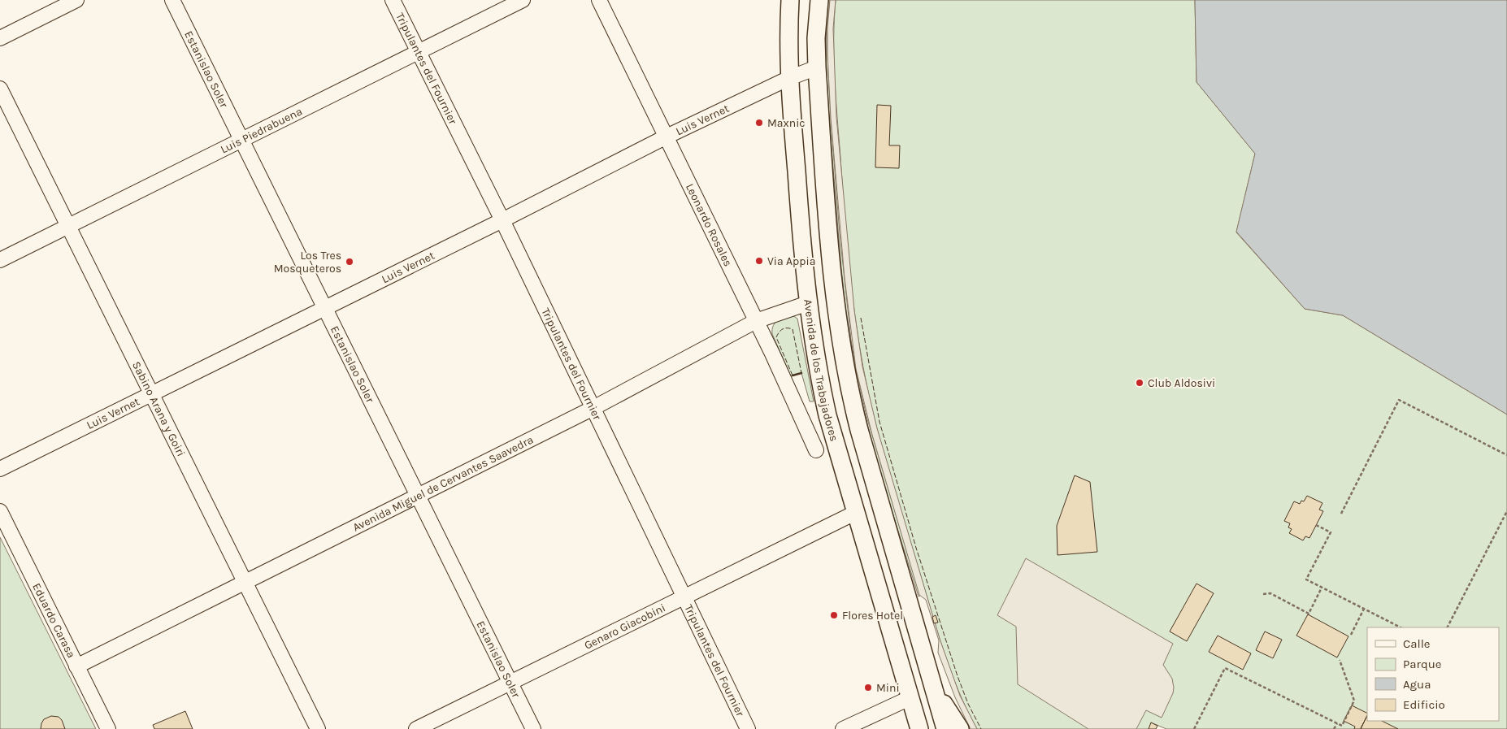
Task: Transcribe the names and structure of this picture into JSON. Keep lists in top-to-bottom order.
{
  "streets": {
    "main road": ["Avenida de los Trabajadores"],
    "street": [
      "Tripulantes del Fournier",
      "Estanislao Soler",
      "Luis Vernet",
      "Luis Piedrabuena",
      "Leonardo Rosales",
      "Sabino Arana y Goiri",
      "Avenida Miguel de Cervantes Saavedra",
      "Eduardo Carasa",
      "Genaro Giacobini"
    ]
  },
  "crossings": [
    ["Tripulantes del Fournier", "Luis Vernet"],
    ["Tripulantes del Fournier", "Luis Piedrabuena"],
    ["Tripulantes del Fournier", "Avenida Miguel de Cervantes Saavedra"],
    ["Tripulantes del Fournier", "Genaro Giacobini"],
    ["Estanislao Soler", "Luis Vernet"],
    ["Estanislao Soler", "Luis Piedrabuena"],
    ["Estanislao Soler", "Avenida Miguel de Cervantes Saavedra"],
    ["Estanislao Soler", "Genaro Giacobini"],
    ["Luis Vernet", "Leonardo Rosales"],
    ["Luis Vernet", "Avenida de los Trabajadores"],
    ["Luis Vernet", "Sabino Arana y Goiri"],
    ["Luis Piedrabuena", "Sabino Arana y Goiri"],
    ["Leonardo Rosales", "Avenida Miguel de Cervantes Saavedra"],
    ["Avenida de los Trabajadores", "Avenida Miguel de Cervantes Saavedra"],
    ["Avenida de los Trabajadores", "Genaro Giacobini"],
    ["Sabino Arana y Goiri", "Avenida Miguel de Cervantes Saavedra"],
    ["Avenida Miguel de Cervantes Saavedra", "Eduardo Carasa"]
  ],
  "places": [
    "Maxnic",
    "Via Appia",
    "Los Tres Mosqueteros",
    "Club Aldosivi",
    "Flores Hotel",
    "Mini"
  ],
  "legend": [
    "Calle",
    "Parque",
    "Agua",
    "Edificio"
  ]
}
